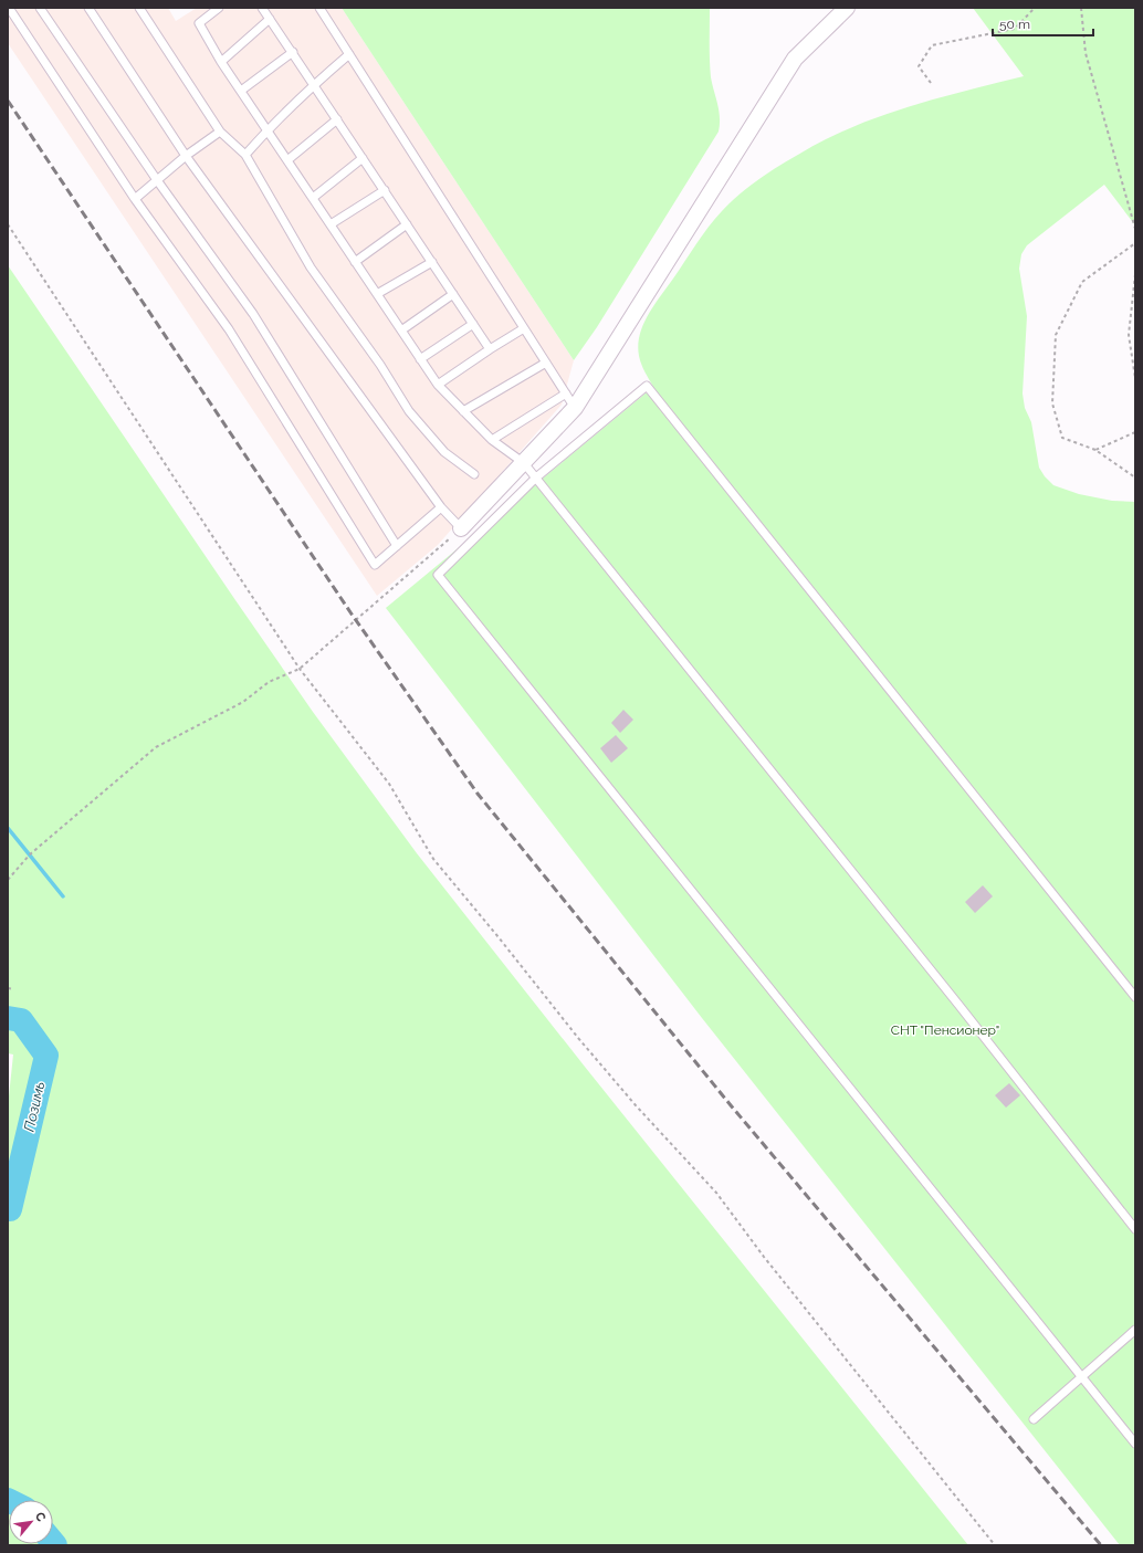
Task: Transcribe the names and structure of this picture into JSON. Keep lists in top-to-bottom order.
{
  "water": ["Позимь"],
  "parks": ["СНТ \"Пенсионер\""],
  "scale_bar": "50 m",
  "north": "top right"
}
